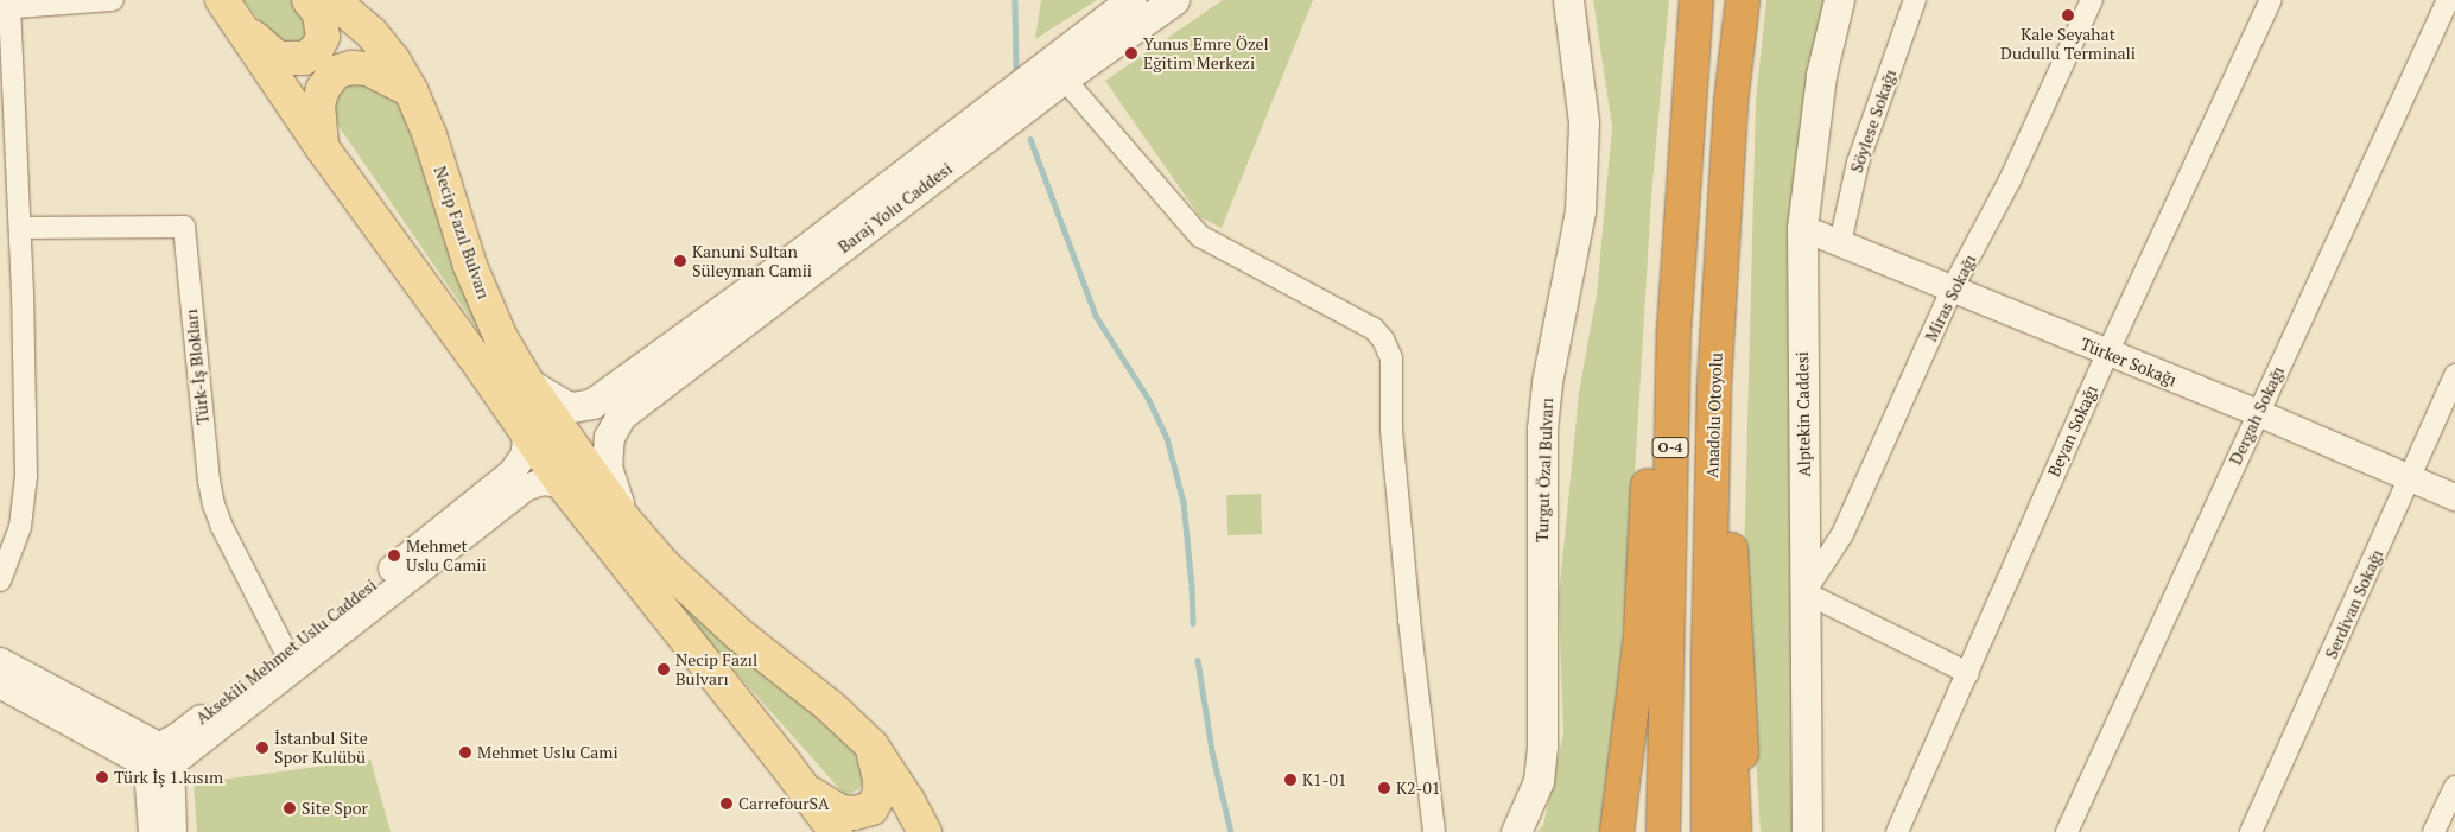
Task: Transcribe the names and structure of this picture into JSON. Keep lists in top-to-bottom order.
{
  "streets": {
    "highway": ["Anadolu Otoyolu", "O-4"],
    "main road": [
      "Baraj Yolu Caddesi",
      "Necip Fazıl Bulvarı",
      "Alptekin Caddesi",
      "Turgut Özal Bulvarı"
    ],
    "street": [
      "Söylese Sokağı",
      "Miras Sokağı",
      "Türker Sokağı",
      "Türk-İş Blokları",
      "Dergah Sokağı",
      "Beyan Sokağı",
      "Serdivan Sokağı",
      "Aksekili Mehmet Uslu Caddesi"
    ]
  },
  "crossings": [
    ["Söylese Sokağı", "Türker Sokağı"],
    ["Baraj Yolu Caddesi", "Necip Fazıl Bulvarı"],
    ["Miras Sokağı", "Türker Sokağı"],
    ["Miras Sokağı", "Alptekin Caddesi"],
    ["Türker Sokağı", "Alptekin Caddesi"],
    ["Türker Sokağı", "Dergah Sokağı"],
    ["Türker Sokağı", "Beyan Sokağı"],
    ["Türker Sokağı", "Serdivan Sokağı"],
    ["Türk-İş Blokları", "Aksekili Mehmet Uslu Caddesi"]
  ],
  "places": [
    "Kale Seyahat Dudullu Terminali",
    "Yunus Emre Özel Eğitim Merkezi",
    "Kanuni Sultan Süleyman Camii",
    "Mehmet Uslu Camii",
    "Necip Fazıl Bulvarı",
    "İstanbul Site Spor Kulübü",
    "Mehmet Uslu Cami",
    "Türk İş 1.kısım",
    "K1-01",
    "K2-01",
    "CarrefourSA",
    "Site Spor"
  ]
}
